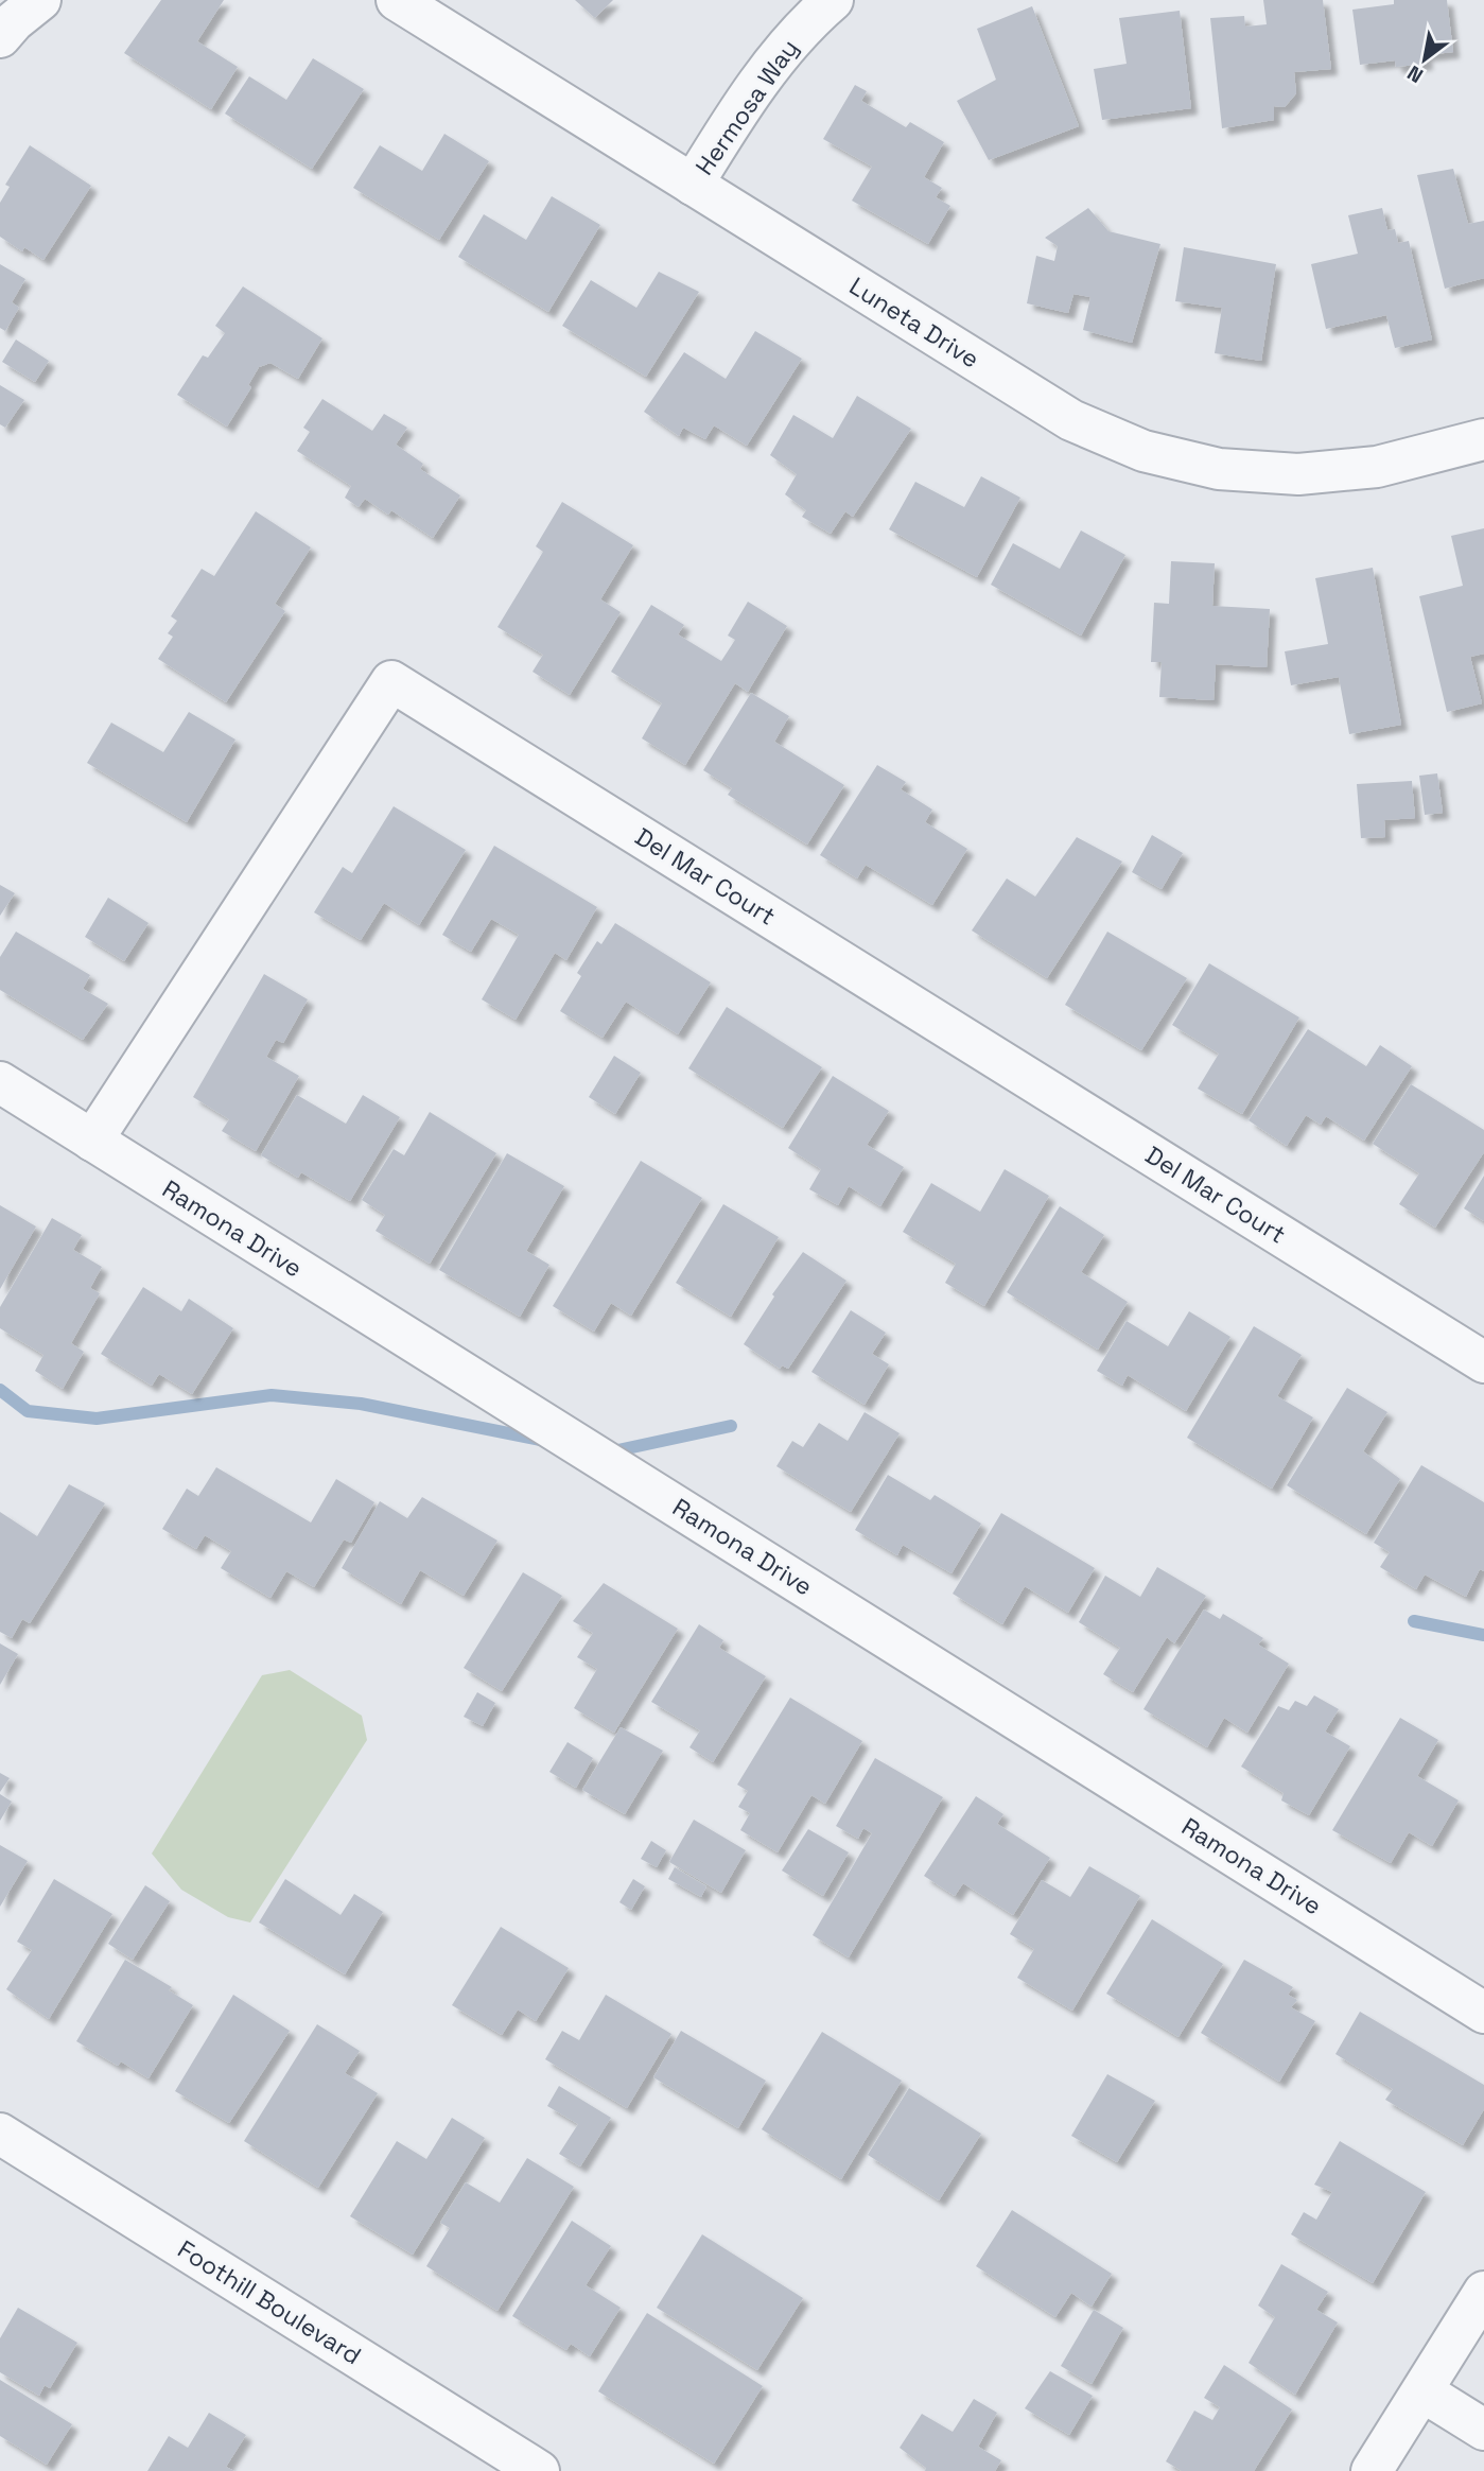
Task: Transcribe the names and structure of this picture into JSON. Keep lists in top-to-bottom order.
{
  "streets": {
    "street": [
      "Hermosa Way",
      "Luneta Drive",
      "Del Mar Court",
      "Ramona Drive",
      "Foothill Boulevard"
    ]
  },
  "crossings": [
    ["Hermosa Way", "Luneta Drive"],
    ["Del Mar Court", "Ramona Drive"]
  ],
  "north": "bottom left"
}
